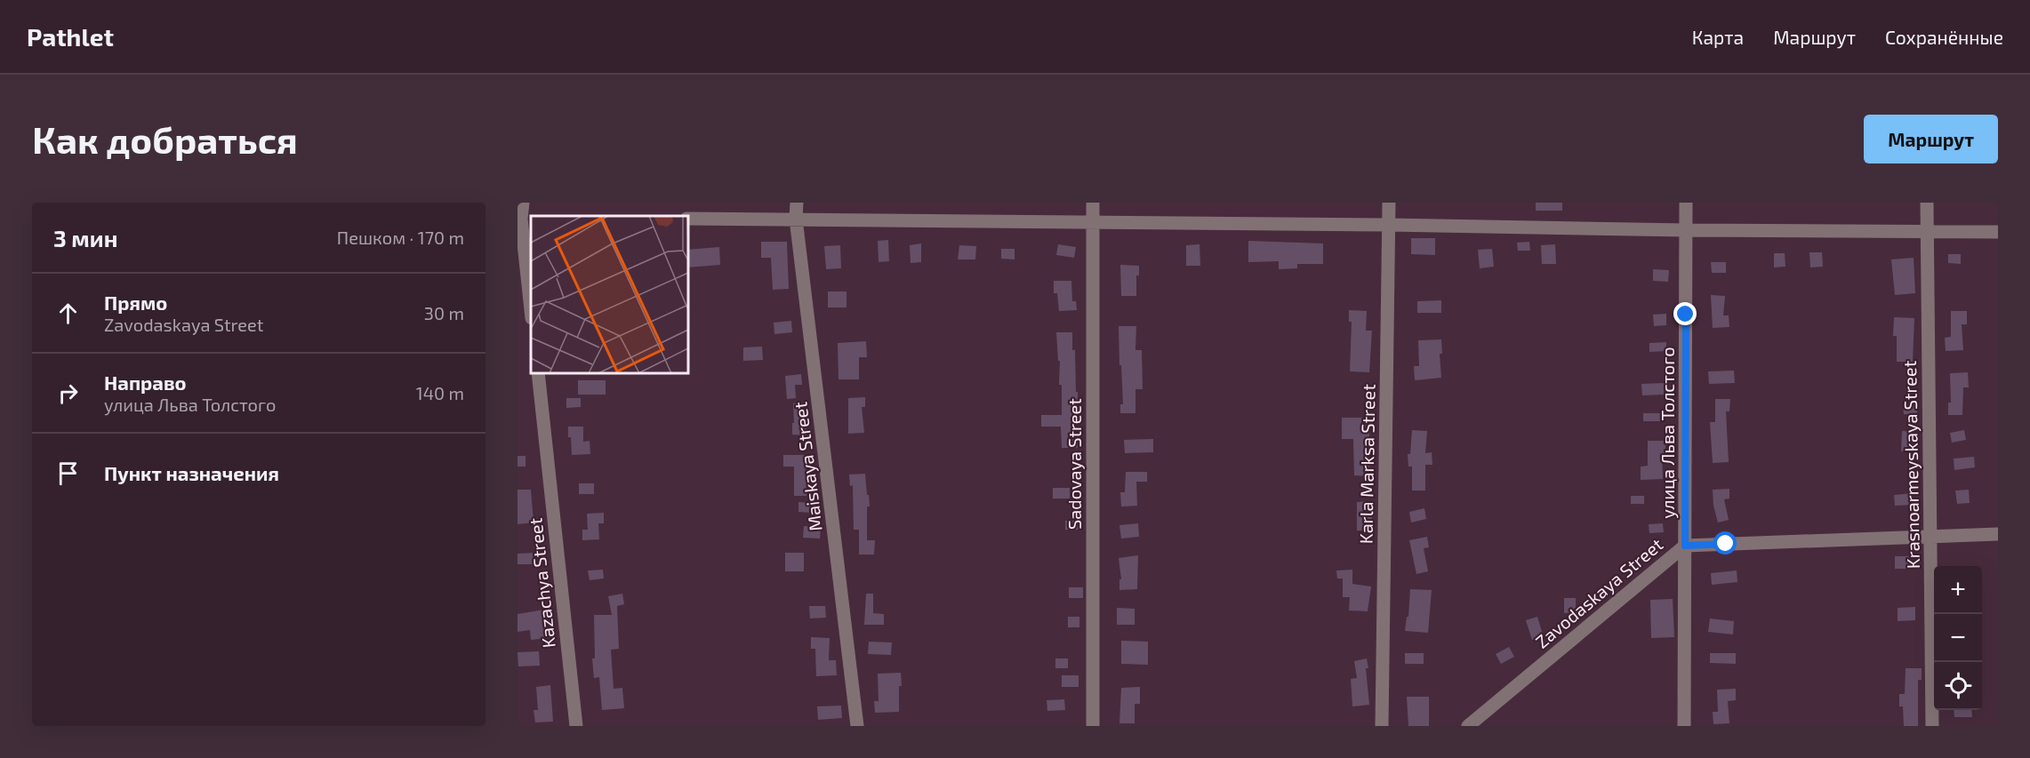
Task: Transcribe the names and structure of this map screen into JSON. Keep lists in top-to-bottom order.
{
  "streets": {
    "street": [
      "улица Льва Толстого",
      "Sadovaya Street",
      "Karla Marksa Street",
      "Krasnoarmeyskaya Street",
      "Maiskaya Street",
      "Kazachya Street",
      "Zavodaskaya Street"
    ]
  },
  "crossings": [
    ["улица Льва Толстого", "Zavodaskaya Street"],
    ["Krasnoarmeyskaya Street", "Zavodaskaya Street"]
  ],
  "page": {
    "header": "Pathlet",
    "nav": ["Карта", "Маршрут", "Сохранённые"],
    "buttons": "Маршрут",
    "title": "Как добраться",
    "heading": ["3 мин", "Пешком · 170 m"],
    "list": [
      ["Прямо", "Zavodaskaya Street", "30 m"],
      ["Направо", "улица Льва Толстого", "140 m"],
      "Пункт назначения"
    ],
    "map_buttons": ["+", "−"]
  }
}
